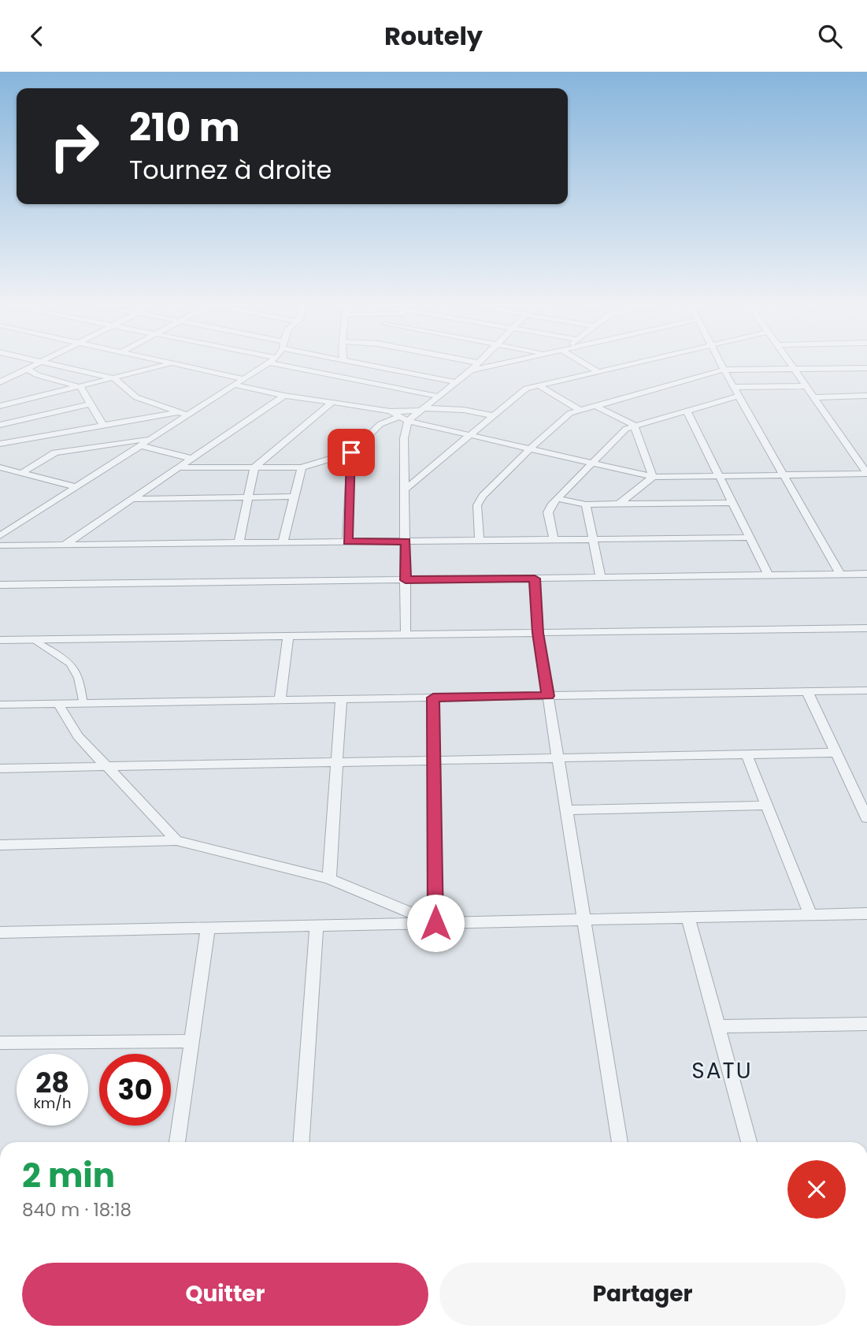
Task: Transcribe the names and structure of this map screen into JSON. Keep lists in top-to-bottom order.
{
  "districts": ["SATU"],
  "page": {
    "header": "Routely",
    "turn": ["210 m", "Tournez à droite"],
    "speed": "28 km/h",
    "limit": "30",
    "heading": ["2 min", "840 m · 18:18"],
    "buttons": ["Quitter", "Partager"]
  }
}
